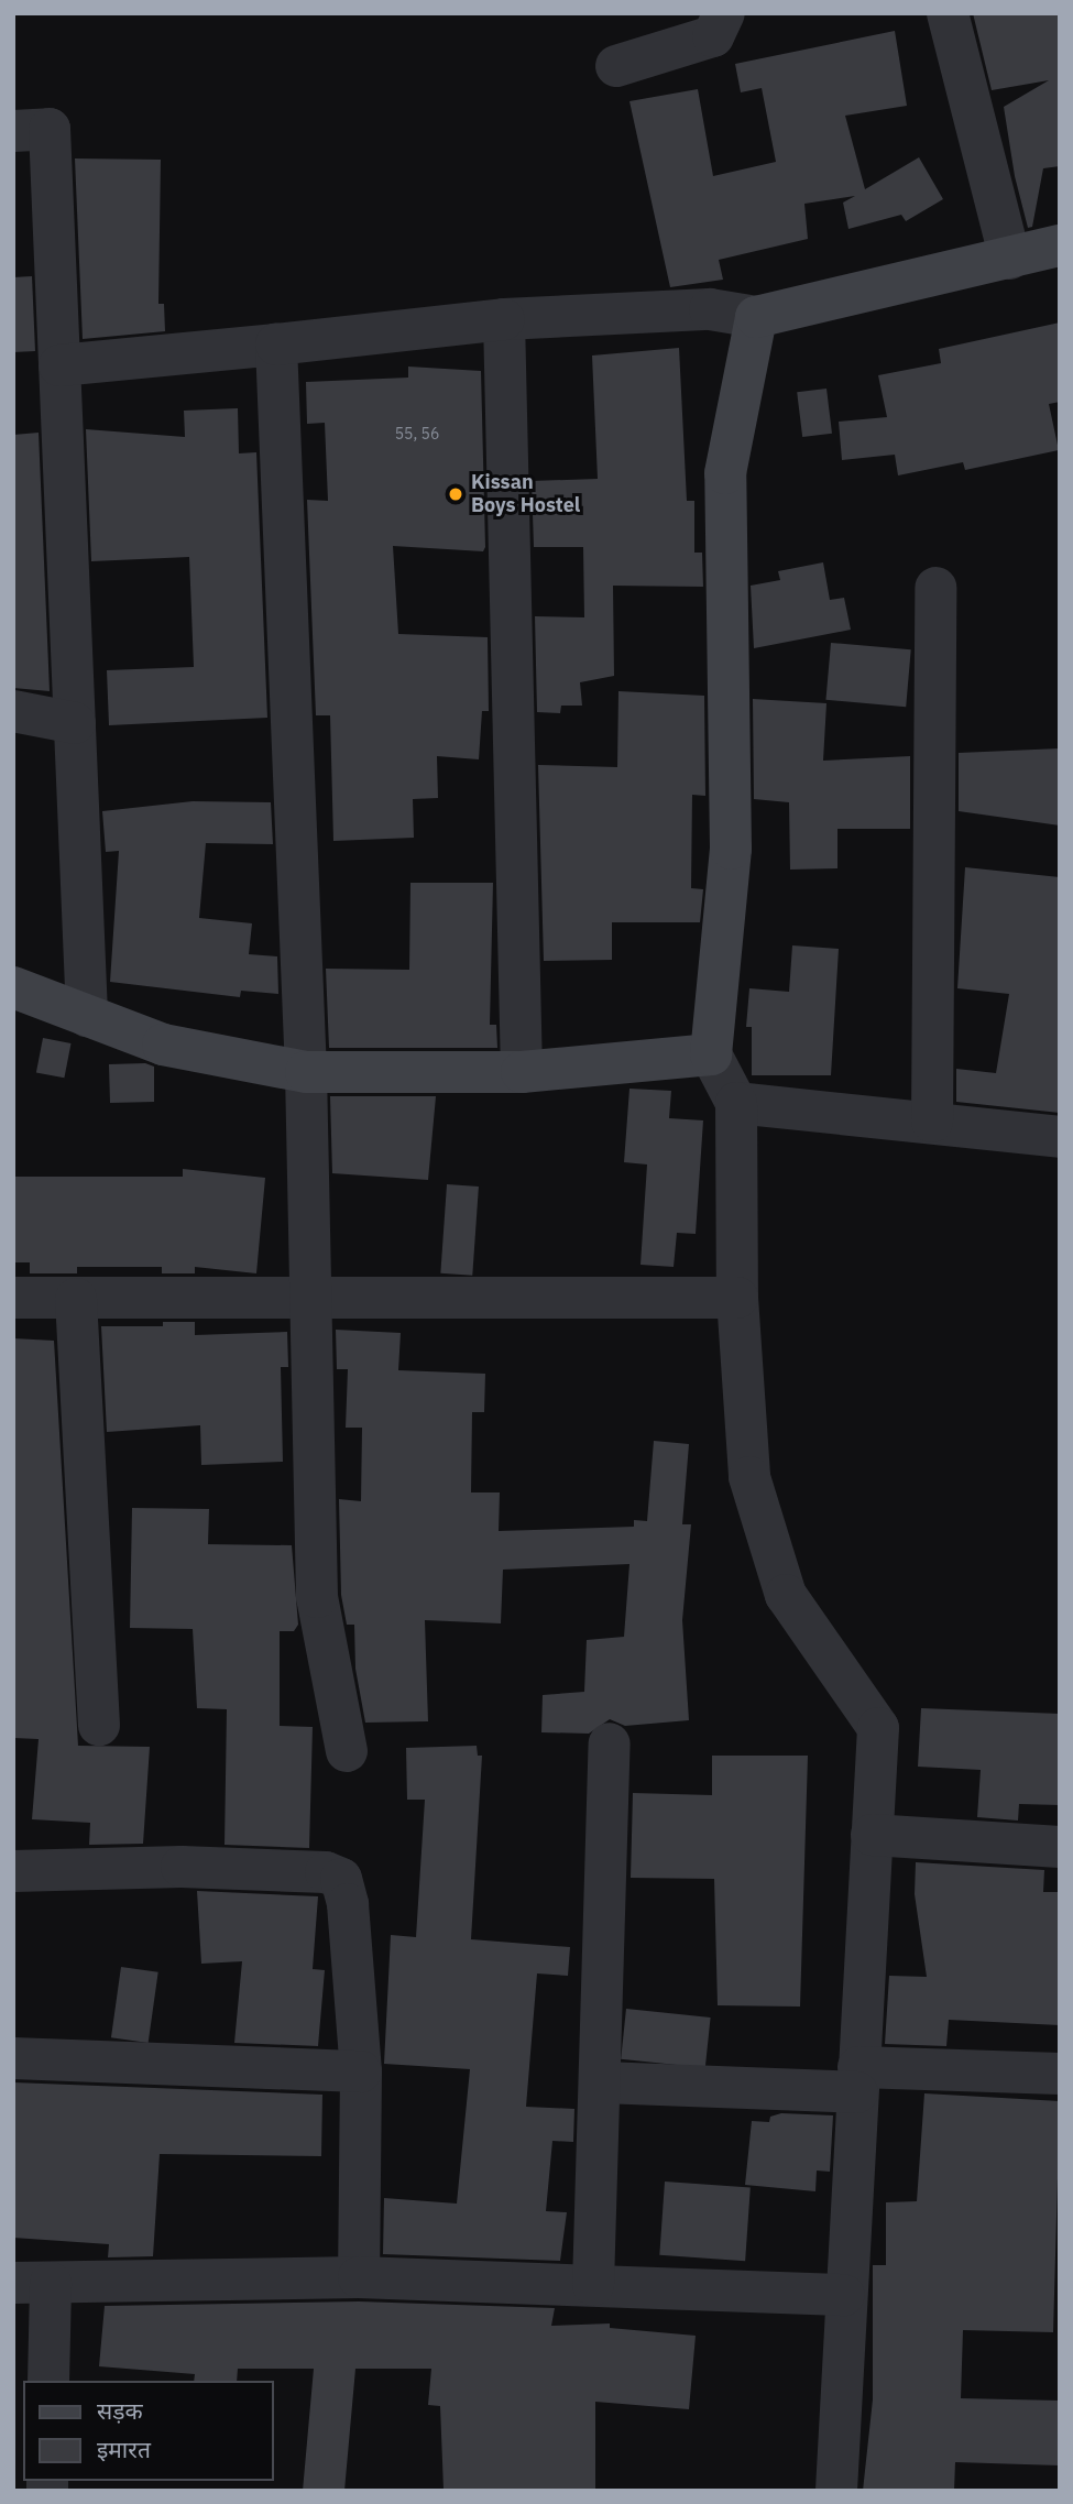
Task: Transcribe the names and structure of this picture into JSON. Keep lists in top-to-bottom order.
{
  "places": ["Kissan Boys Hostel"],
  "house_numbers": ["55, 56"],
  "legend": ["सड़क", "इमारत"]
}
